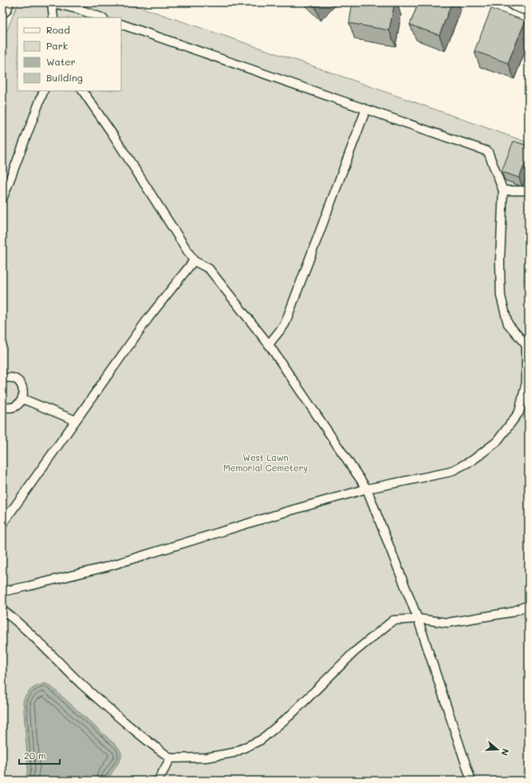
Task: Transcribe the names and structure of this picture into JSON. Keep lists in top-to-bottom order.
{
  "parks": ["West Lawn Memorial Cemetery"],
  "legend": [
    "Road",
    "Park",
    "Water",
    "Building"
  ],
  "scale_bar": "20 m",
  "north": "right"
}
